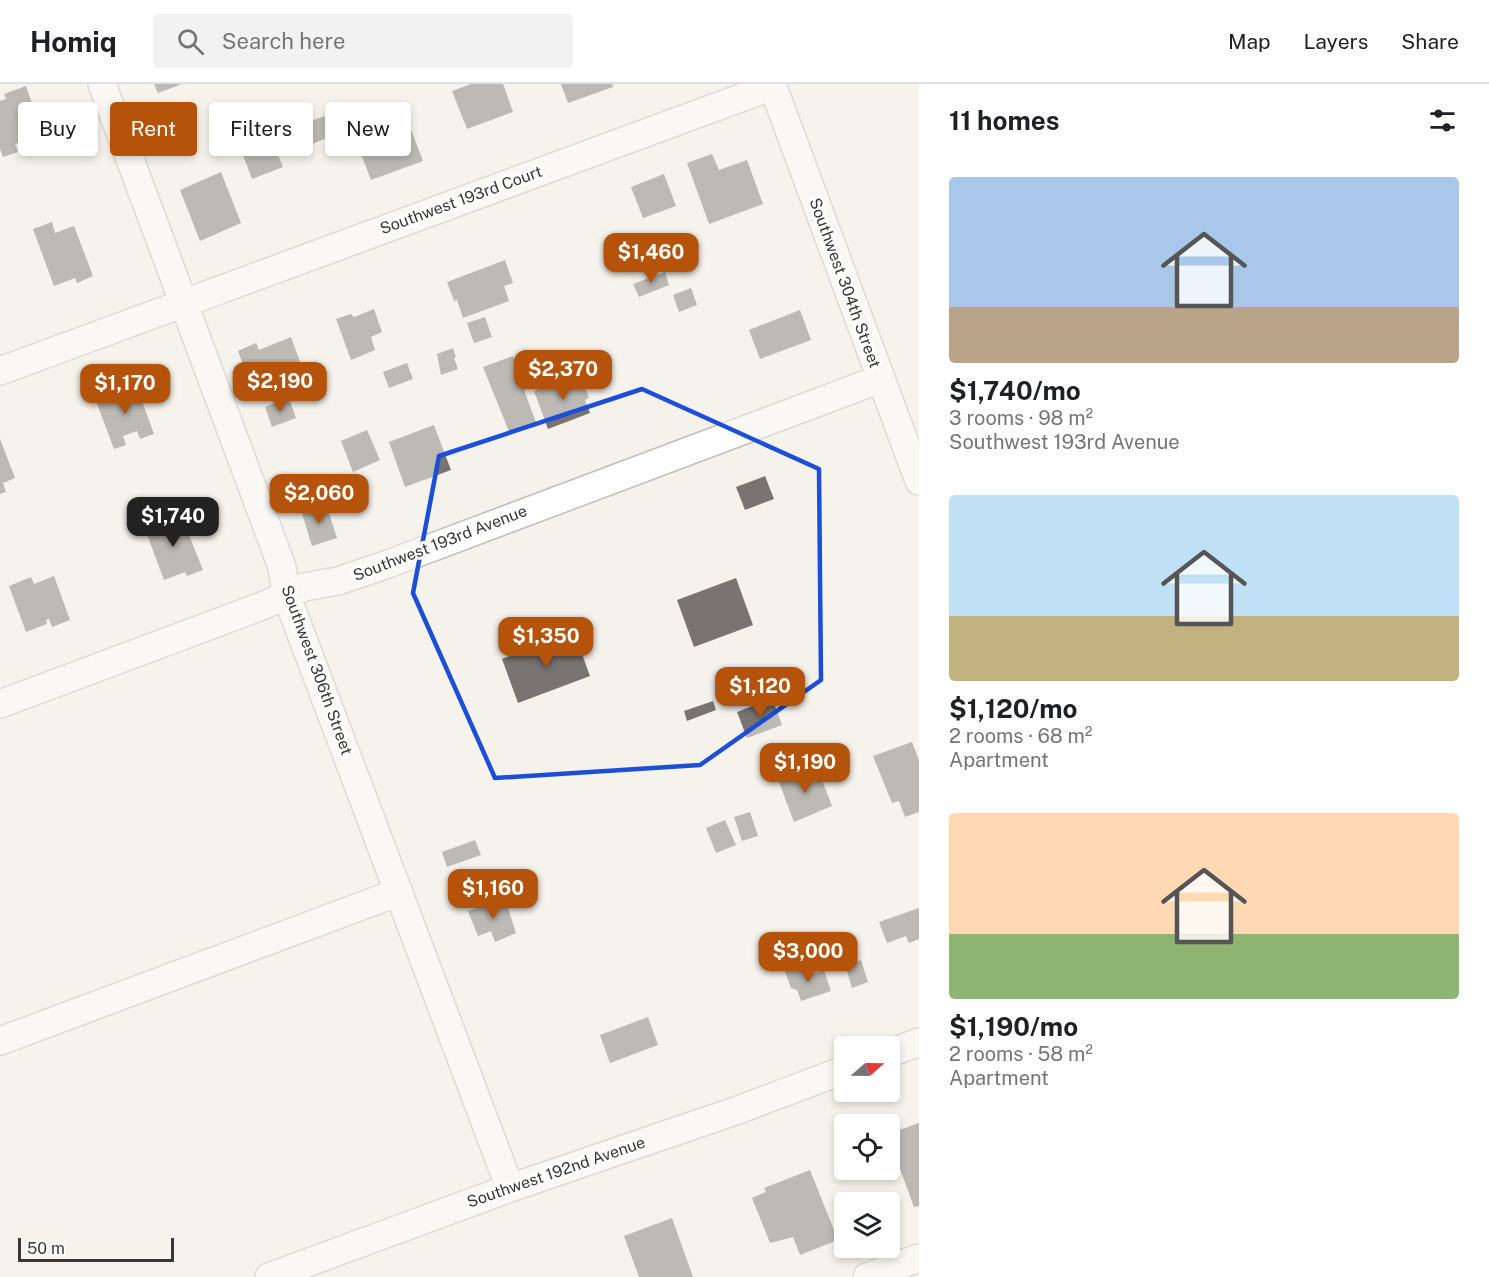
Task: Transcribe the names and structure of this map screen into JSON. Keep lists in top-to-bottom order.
{
  "streets": {
    "street": [
      "Southwest 193rd Court",
      "Southwest 304th Street",
      "Southwest 193rd Avenue",
      "Southwest 306th Street",
      "Southwest 192nd Avenue"
    ]
  },
  "crossings": [
    ["Southwest 193rd Court", "Southwest 304th Street"],
    ["Southwest 193rd Court", "Southwest 306th Street"],
    ["Southwest 304th Street", "Southwest 193rd Avenue"],
    ["Southwest 193rd Avenue", "Southwest 306th Street"],
    ["Southwest 306th Street", "Southwest 192nd Avenue"]
  ],
  "scale_bar": "50 m",
  "north": "right",
  "page": {
    "header": "Homiq",
    "search": "Search here",
    "nav": ["Map", "Layers", "Share"],
    "heading": "11 homes",
    "chip": [
      "Buy",
      "Rent",
      "Filters",
      "New"
    ],
    "list": [
      {
        "name": "$1,740/mo",
        "note": "3 rooms · 98 m² · Southwest 193rd Avenue"
      },
      {
        "name": "$1,120/mo",
        "note": "2 rooms · 68 m² · Apartment"
      },
      {
        "name": "$1,190/mo",
        "note": "2 rooms · 58 m² · Apartment"
      }
    ],
    "price": [
      "$1,460",
      "$2,370",
      "$2,190",
      "$1,170",
      "$2,060",
      "$1,740",
      "$1,350",
      "$1,120",
      "$1,190",
      "$1,160",
      "$3,000"
    ],
    "scale": "50 m"
  }
}
